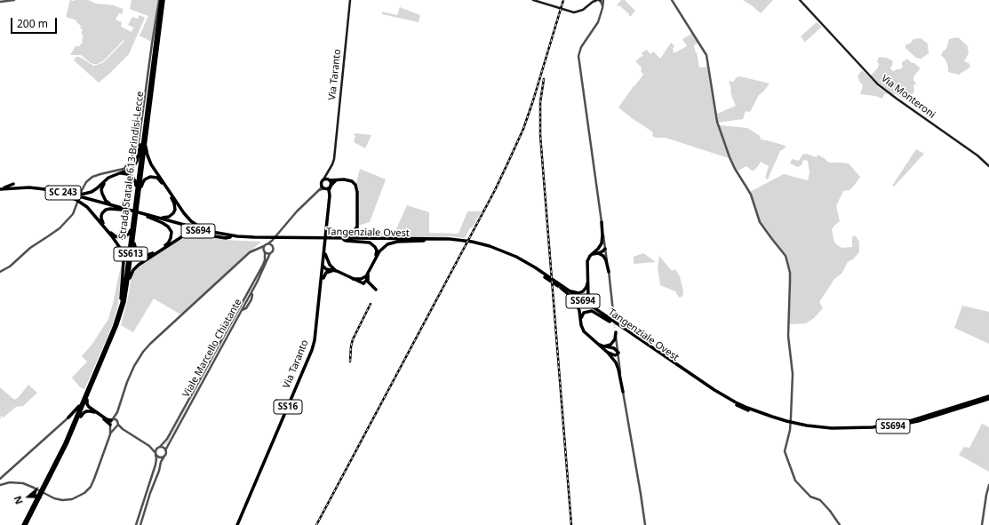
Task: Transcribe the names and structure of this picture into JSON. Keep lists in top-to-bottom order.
{
  "streets": {
    "main road": [
      "Via Taranto",
      "Via Monteroni",
      "Strada Statale 613 Brindisi-Lecce",
      "SC 243",
      "SS694",
      "Tangenziale Ovest",
      "SS613",
      "SS16"
    ],
    "street": ["Viale Marcello Chiatante"]
  },
  "crossings": [
    ["SC 243", "Tangenziale Ovest"]
  ],
  "scale_bar": "200 m",
  "north": "left"
}
